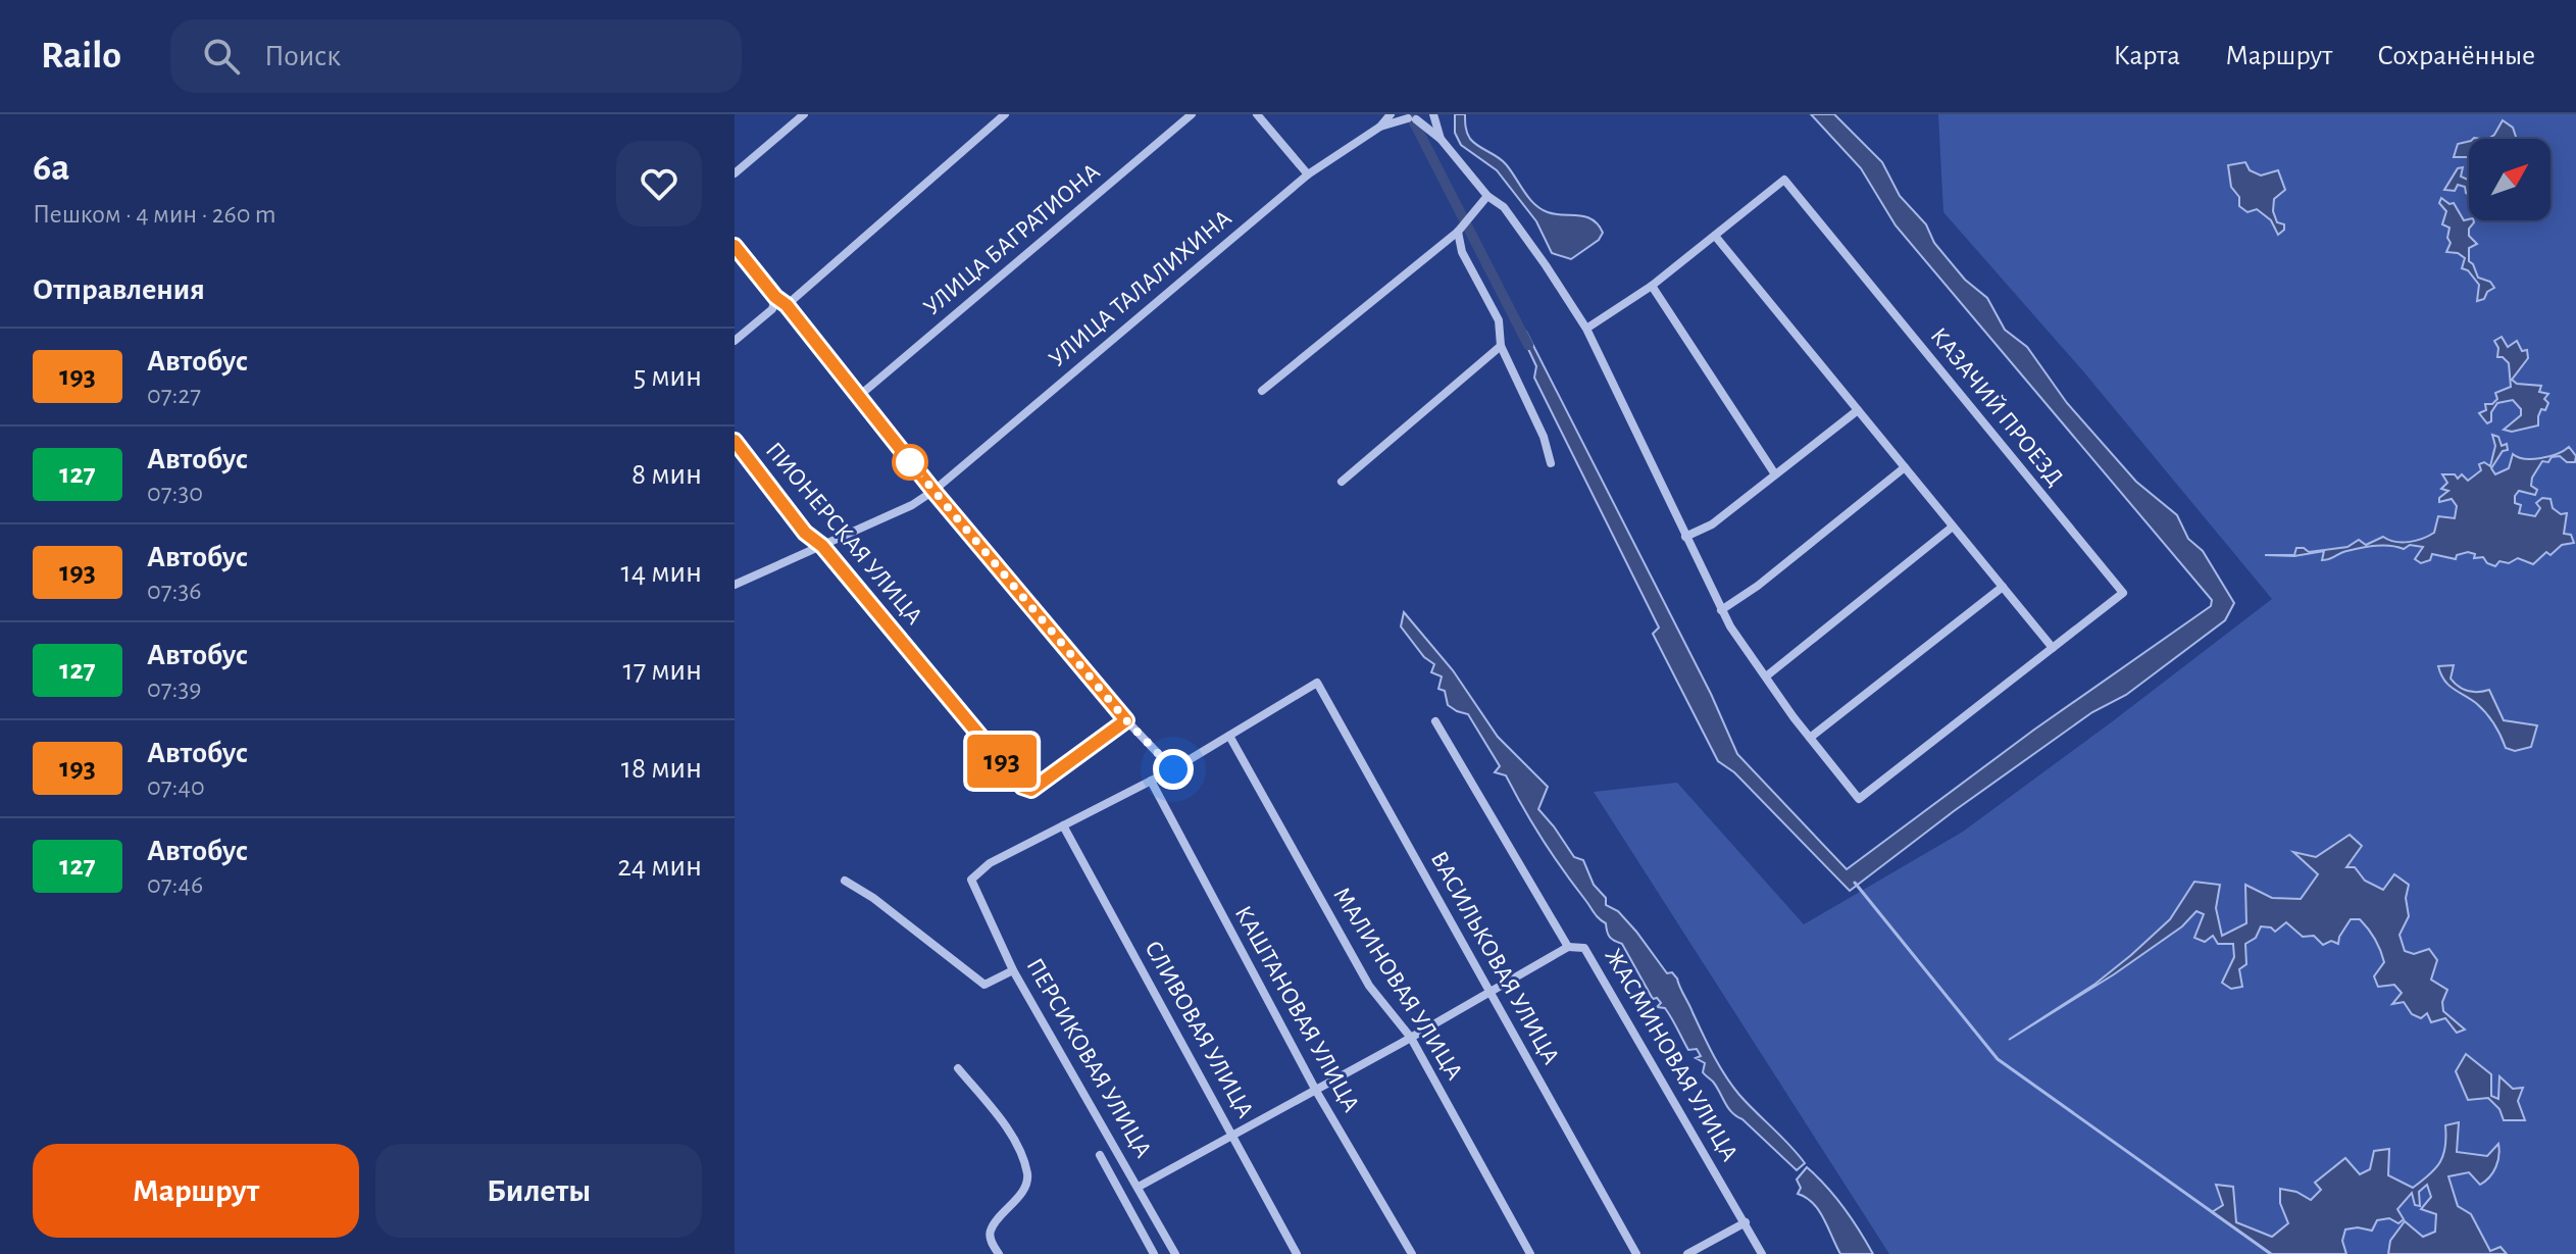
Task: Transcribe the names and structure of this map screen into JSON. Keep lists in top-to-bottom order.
{
  "streets": {
    "street": [
      "УЛИЦА БАГРАТИОНА",
      "УЛИЦА ТАЛАЛИХИНА",
      "КАЗАЧИЙ ПРОЕЗД",
      "ПИОНЕРСКАЯ УЛИЦА",
      "ВАСИЛЬКОВАЯ УЛИЦА",
      "МАЛИНОВАЯ УЛИЦА",
      "КАШТАНОВАЯ УЛИЦА",
      "СЛИВОВАЯ УЛИЦА",
      "ЖАСМИНОВАЯ УЛИЦА",
      "ПЕРСИКОВАЯ УЛИЦА"
    ]
  },
  "crossings": [
    ["УЛИЦА ТАЛАЛИХИНА", "ПИОНЕРСКАЯ УЛИЦА"],
    ["ВАСИЛЬКОВАЯ УЛИЦА", "МАЛИНОВАЯ УЛИЦА"],
    ["СЛИВОВАЯ УЛИЦА", "ПЕРСИКОВАЯ УЛИЦА"]
  ],
  "lines": ["bus line 193"],
  "north": "top right",
  "page": {
    "header": "Railo",
    "search": "Поиск",
    "nav": ["Карта", "Маршрут", "Сохранённые"],
    "heading": [
      ["6а", "Пешком · 4 мин · 260 m"],
      "Отправления"
    ],
    "on_map": "193",
    "list": [
      {
        "mark": "193",
        "name": "Автобус",
        "note": "07:27",
        "value": "5 мин"
      },
      {
        "mark": "127",
        "name": "Автобус",
        "note": "07:30",
        "value": "8 мин"
      },
      {
        "mark": "193",
        "name": "Автобус",
        "note": "07:36",
        "value": "14 мин"
      },
      {
        "mark": "127",
        "name": "Автобус",
        "note": "07:39",
        "value": "17 мин"
      },
      {
        "mark": "193",
        "name": "Автобус",
        "note": "07:40",
        "value": "18 мин"
      },
      {
        "mark": "127",
        "name": "Автобус",
        "note": "07:46",
        "value": "24 мин"
      }
    ],
    "buttons": ["Маршрут", "Билеты"]
  }
}
